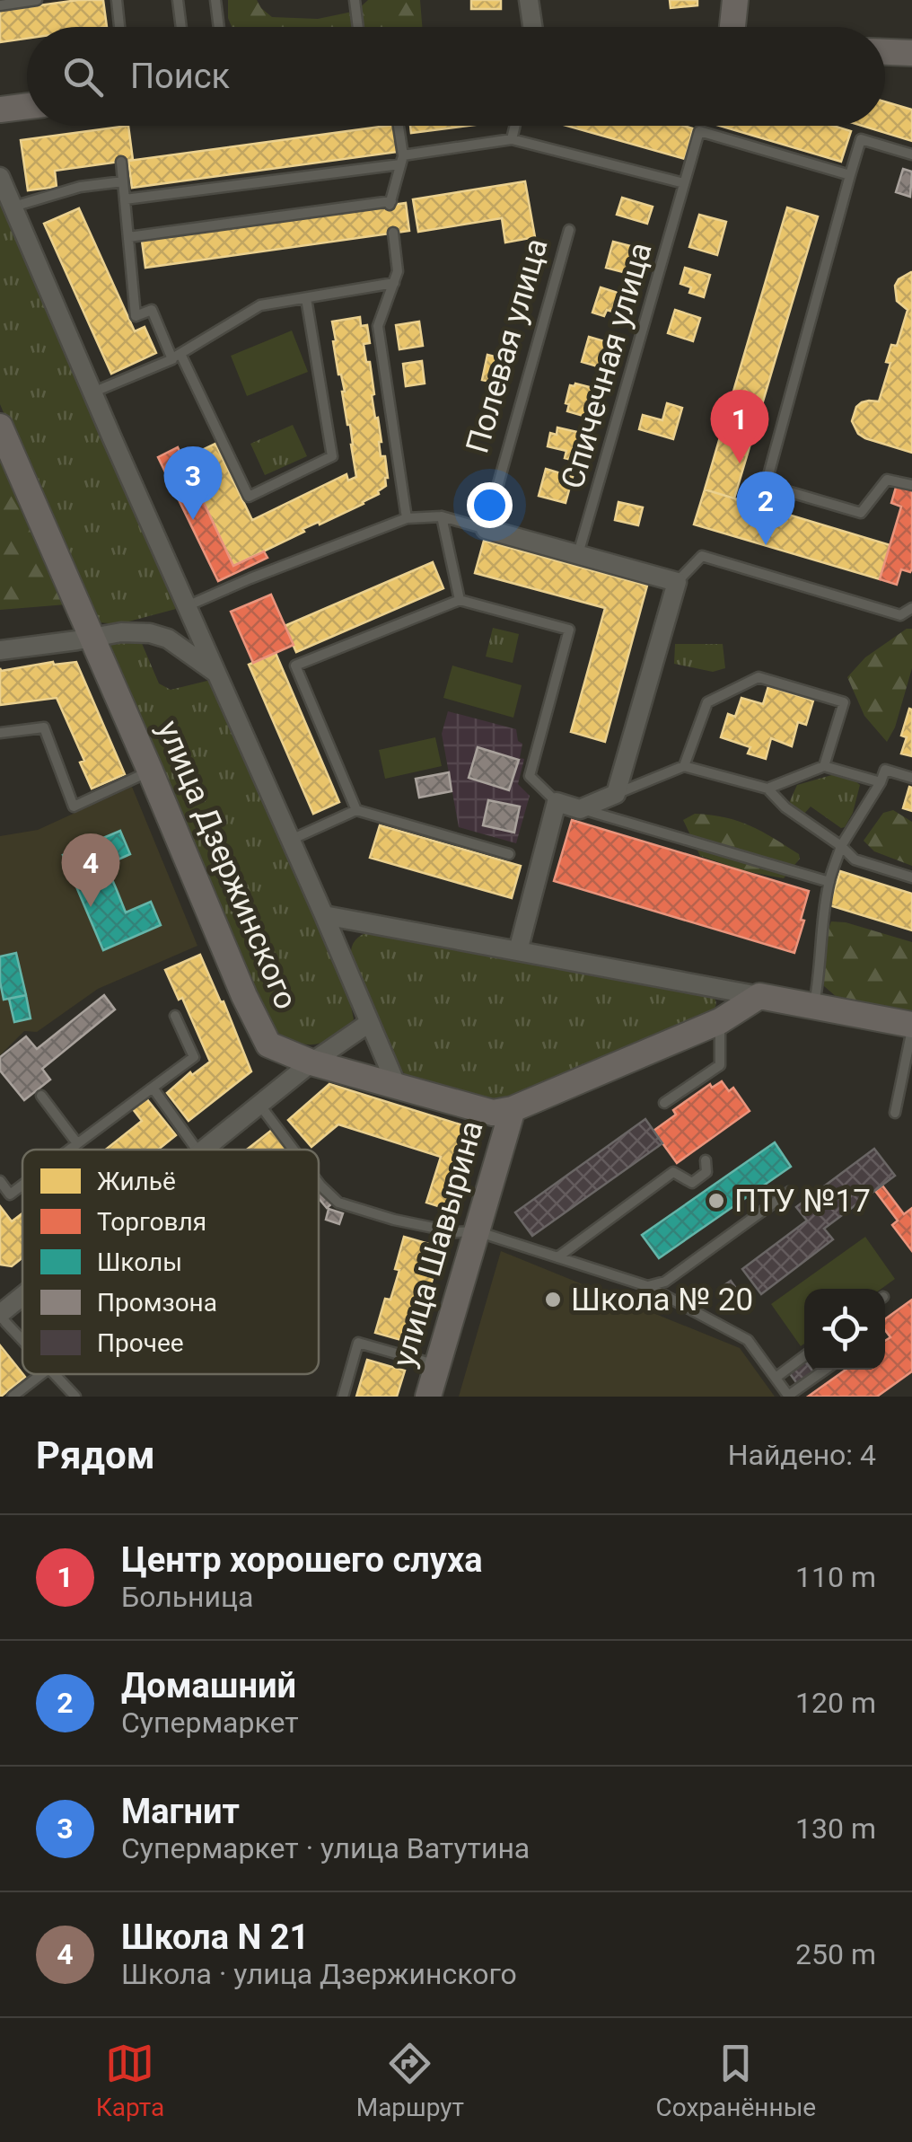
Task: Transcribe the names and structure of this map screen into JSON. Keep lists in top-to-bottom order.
{
  "streets": {
    "street": ["улица Дзержинского", "улица Шавырина"],
    "lane": ["Полевая улица", "Спичечная улица"]
  },
  "crossings": [
    ["улица Дзержинского", "улица Шавырина"]
  ],
  "places": ["ПТУ №17", "Школа № 20"],
  "legend": [
    "Жильё",
    "Торговля",
    "Школы",
    "Промзона",
    "Прочее"
  ],
  "page": {
    "search": "Поиск",
    "pins": [
      "1",
      "3",
      "2",
      "4"
    ],
    "heading": ["Рядом", "Найдено: 4"],
    "list": [
      {
        "mark": "1",
        "name": "Центр хорошего слуха",
        "note": "Больница",
        "value": "110 m"
      },
      {
        "mark": "2",
        "name": "Домашний",
        "note": "Супермаркет",
        "value": "120 m"
      },
      {
        "mark": "3",
        "name": "Магнит",
        "note": "Супермаркет · улица Ватутина",
        "value": "130 m"
      },
      {
        "mark": "4",
        "name": "Школа N 21",
        "note": "Школа · улица Дзержинского",
        "value": "250 m"
      }
    ],
    "nav": ["Карта", "Маршрут", "Сохранённые"]
  }
}
